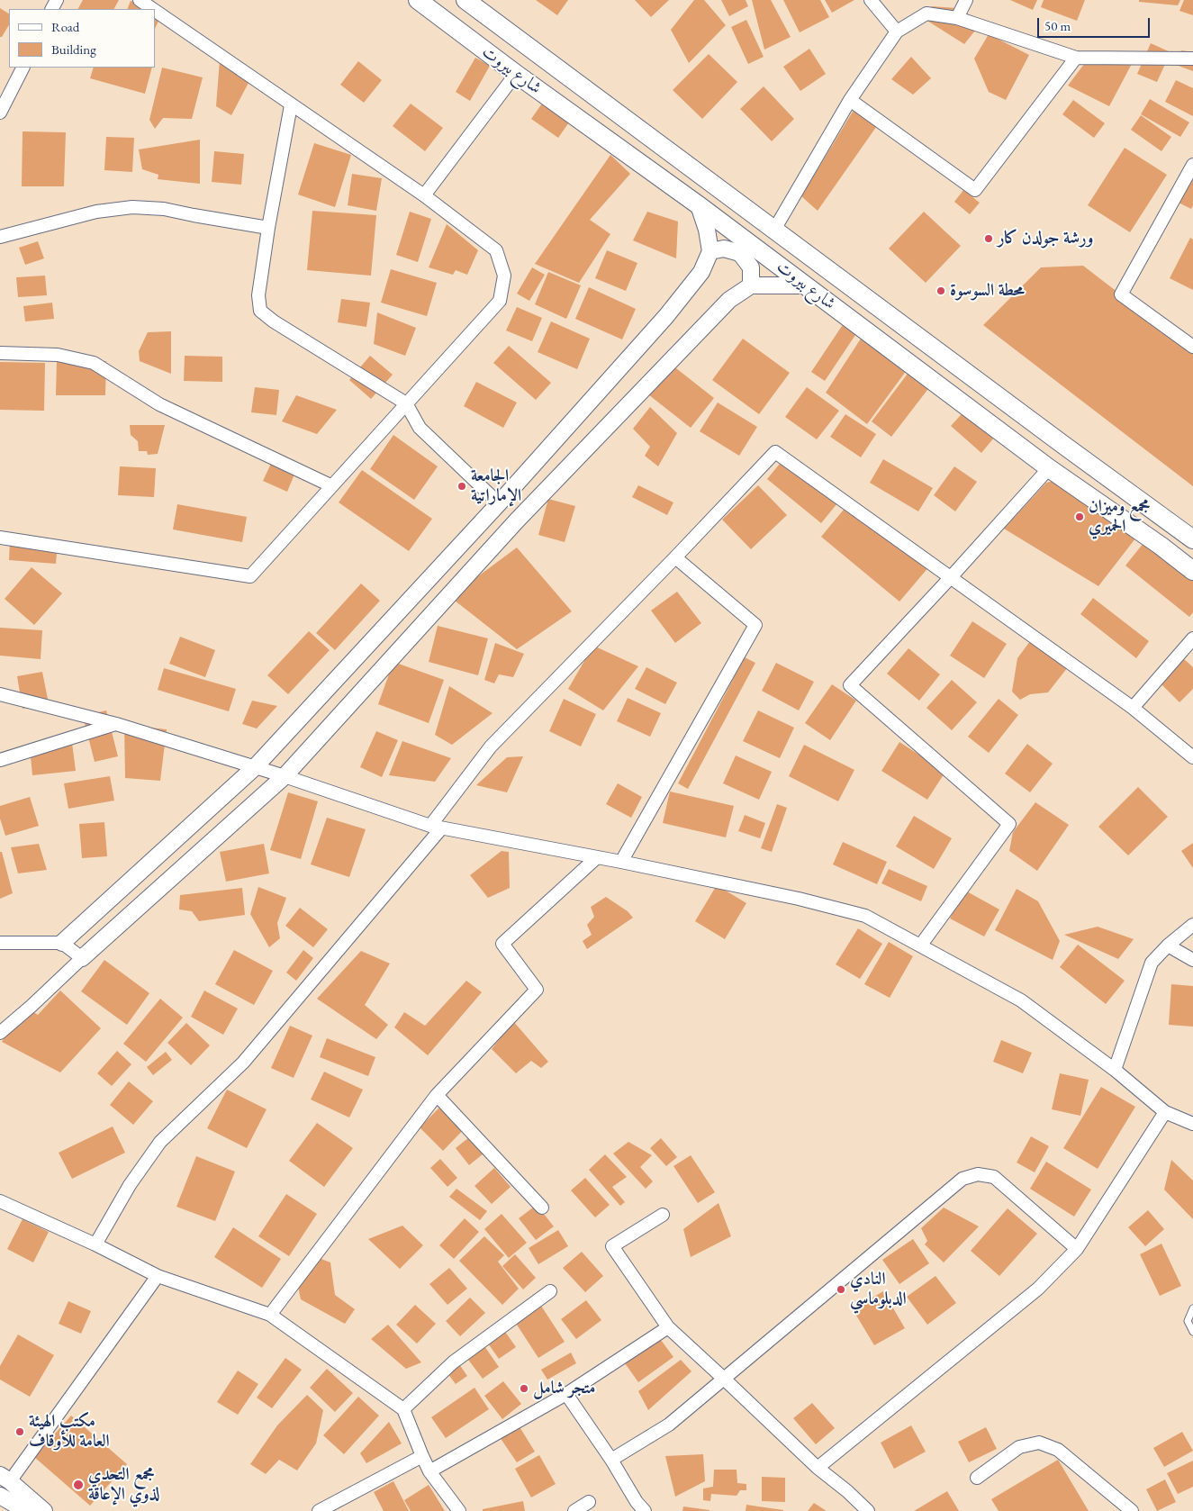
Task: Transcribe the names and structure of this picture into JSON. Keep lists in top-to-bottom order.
{
  "streets": {
    "main road": ["شارع بيروت"]
  },
  "places": [
    "ورشة جولدن كار",
    "محطة السوسوة",
    "الجامعة الإماراتية",
    "مجمع وميزان الحميري",
    "النادي الدبلوماسي",
    "متجر شامل",
    "مكتب الهيئة العامة للأوقاف",
    "مجمع التحدي لذوي الإعاقة"
  ],
  "legend": ["Road", "Building"],
  "scale_bar": "50 m"
}
